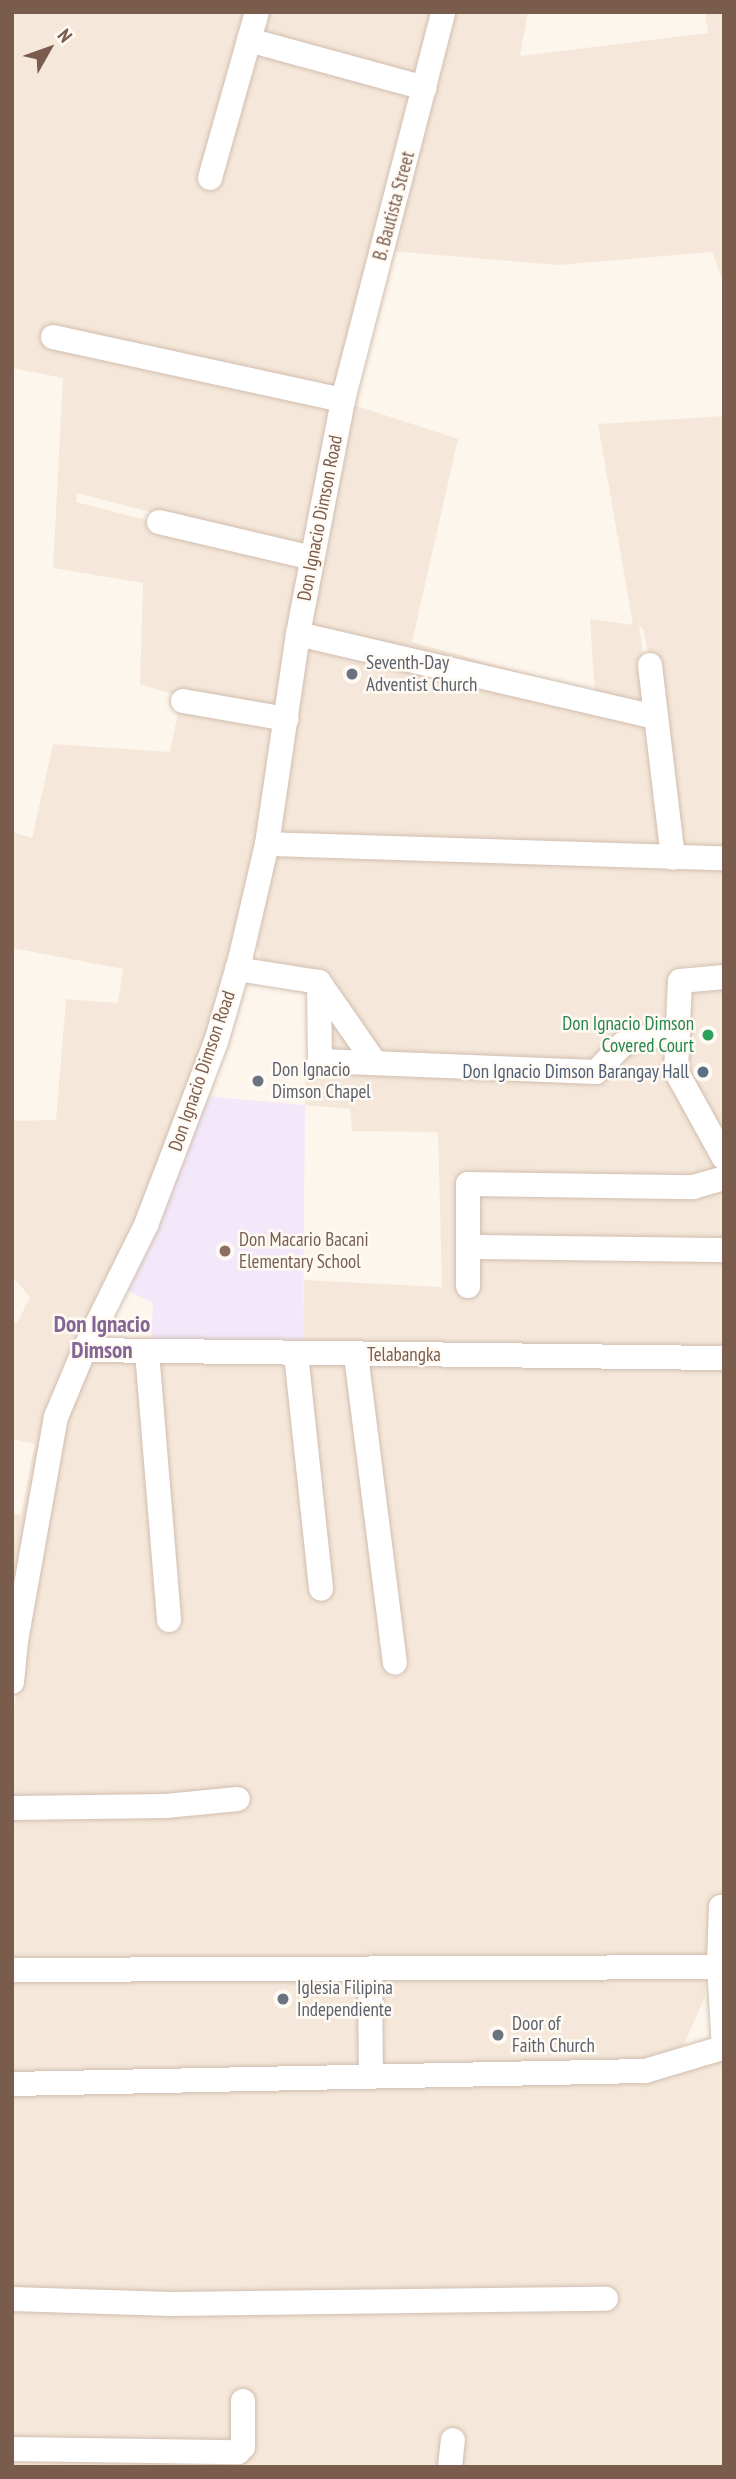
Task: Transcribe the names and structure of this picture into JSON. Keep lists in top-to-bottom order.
{
  "streets": {
    "street": ["B. Bautista Street", "Don Ignacio Dimson Road", "Telabangka"]
  },
  "crossings": [
    ["B. Bautista Street", "Don Ignacio Dimson Road"],
    ["Don Ignacio Dimson Road", "Telabangka"]
  ],
  "districts": ["Don Ignacio Dimson"],
  "places": [
    "Seventh-Day Adventist Church",
    "Don Ignacio Dimson Covered Court",
    "Don Ignacio Dimson Barangay Hall",
    "Don Ignacio Dimson Chapel",
    "Don Macario Bacani Elementary School",
    "Iglesia Filipina Independiente",
    "Door of Faith Church"
  ],
  "north": "top right"
}
